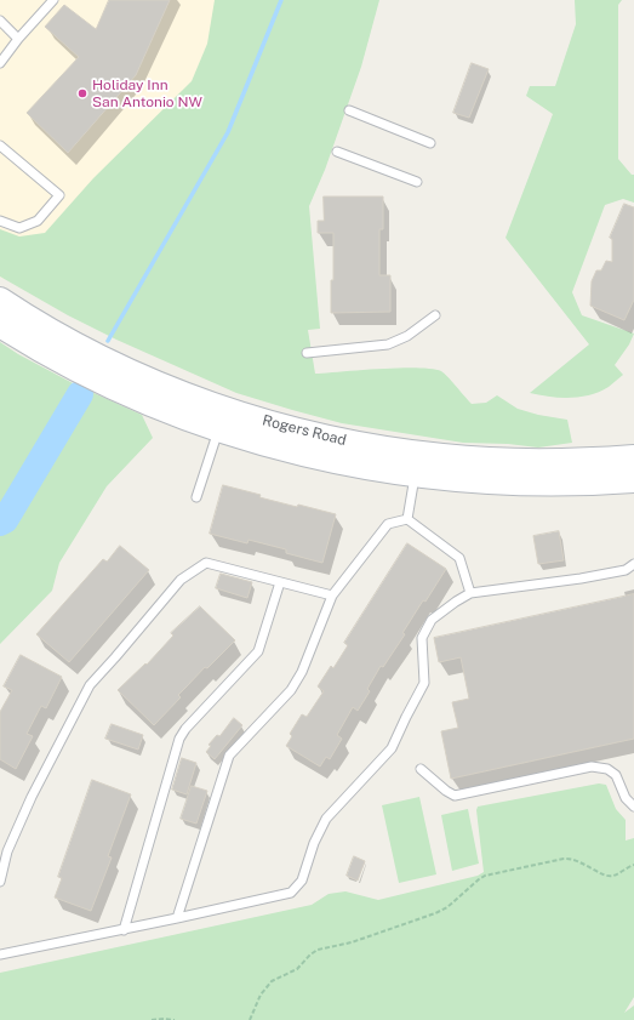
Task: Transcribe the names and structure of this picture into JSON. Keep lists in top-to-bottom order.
{
  "streets": {
    "main road": ["Rogers Road"]
  },
  "places": ["Holiday Inn San Antonio NW"]
}
